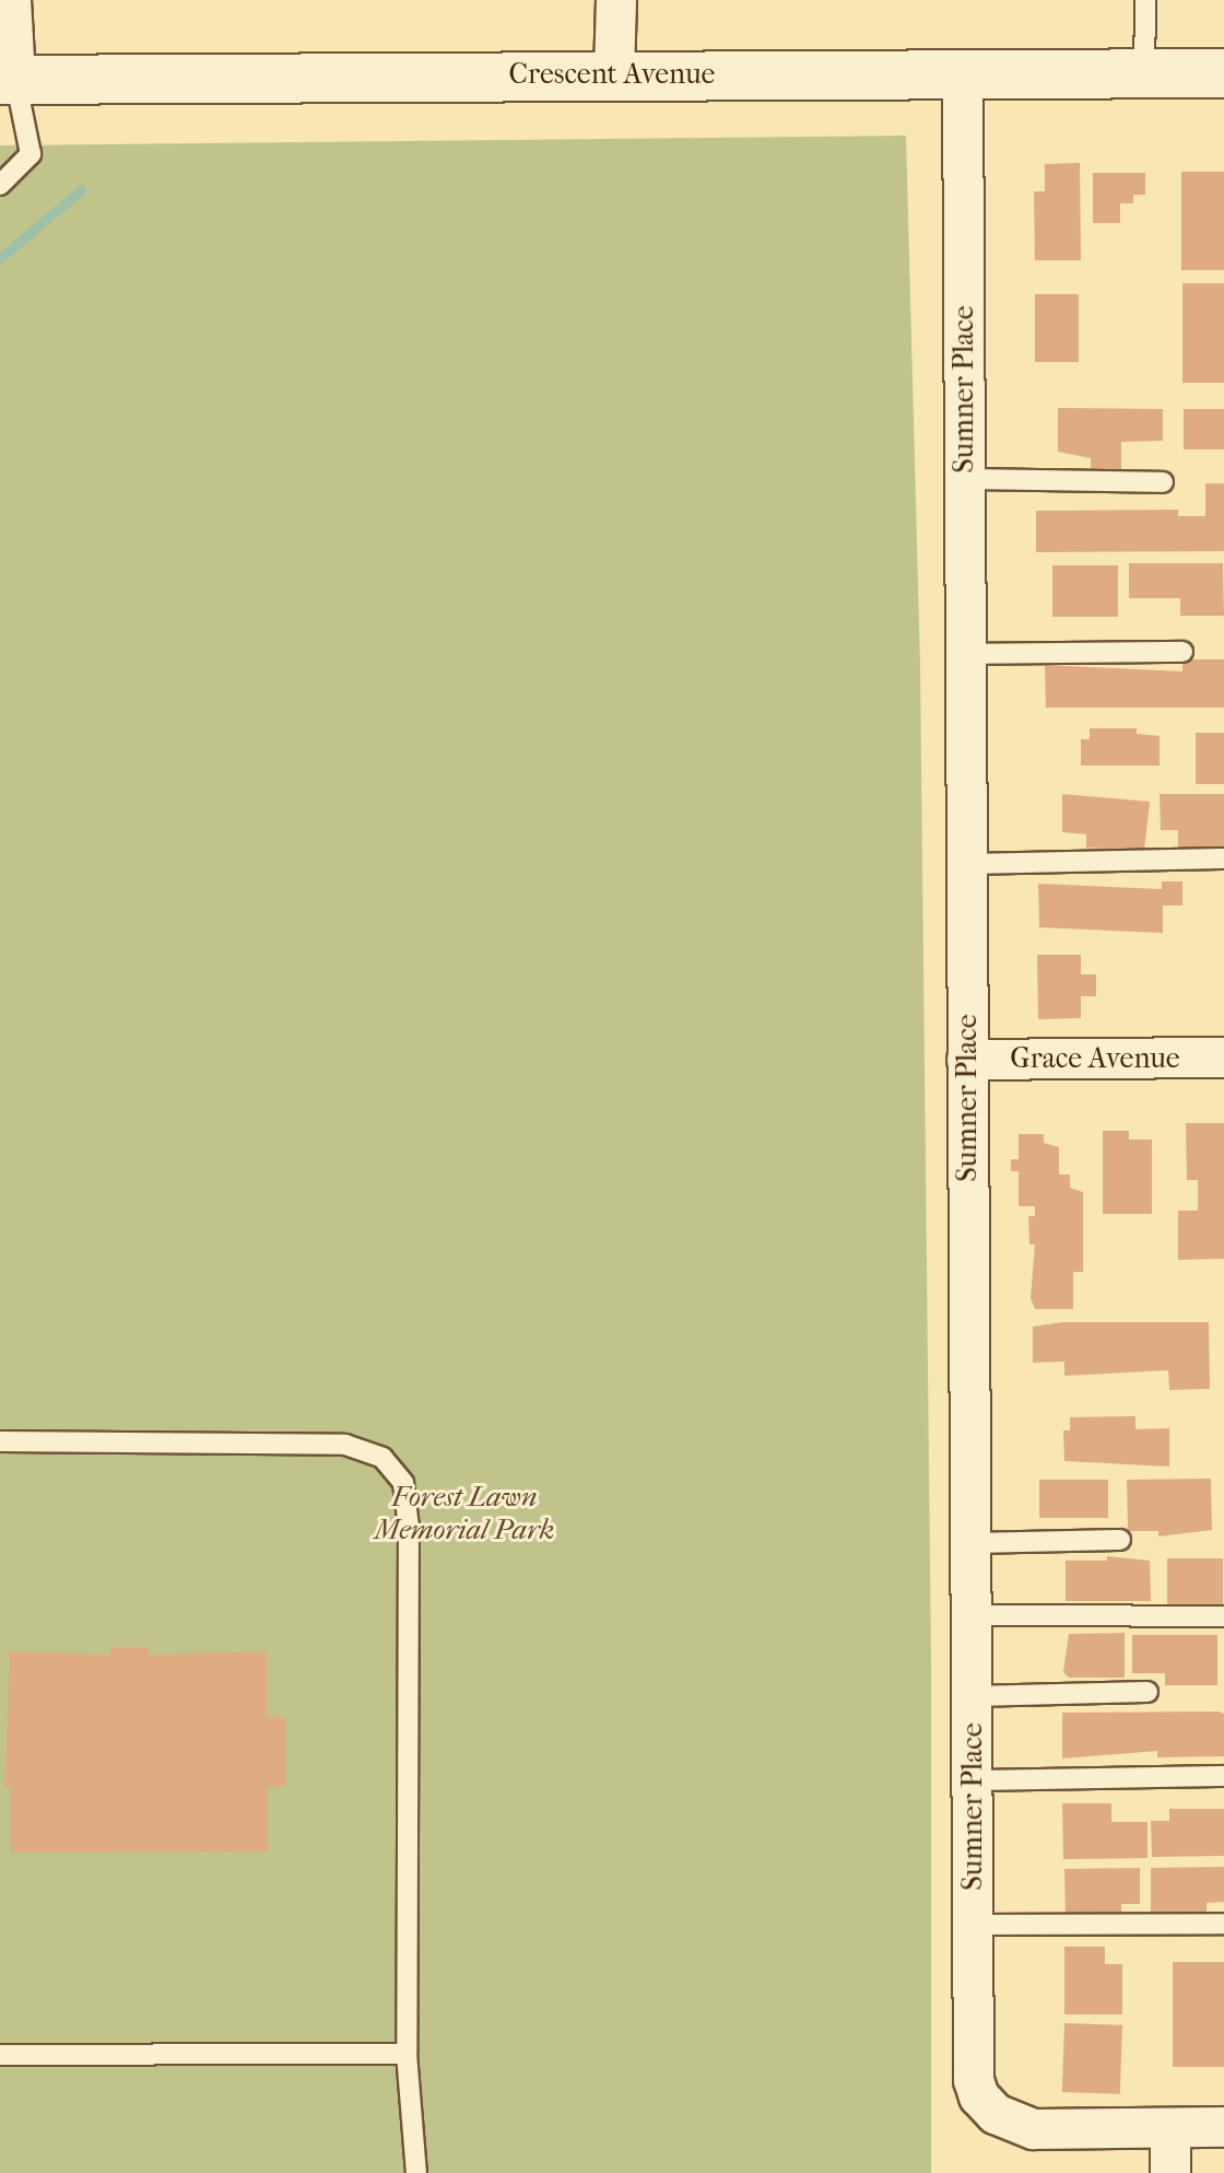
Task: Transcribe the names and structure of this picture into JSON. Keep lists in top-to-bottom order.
{
  "streets": {
    "main road": ["Crescent Avenue"],
    "street": ["Sumner Place", "Grace Avenue"]
  },
  "crossings": [
    ["Crescent Avenue", "Sumner Place"],
    ["Sumner Place", "Grace Avenue"]
  ],
  "parks": ["Forest Lawn Memorial Park"]
}
